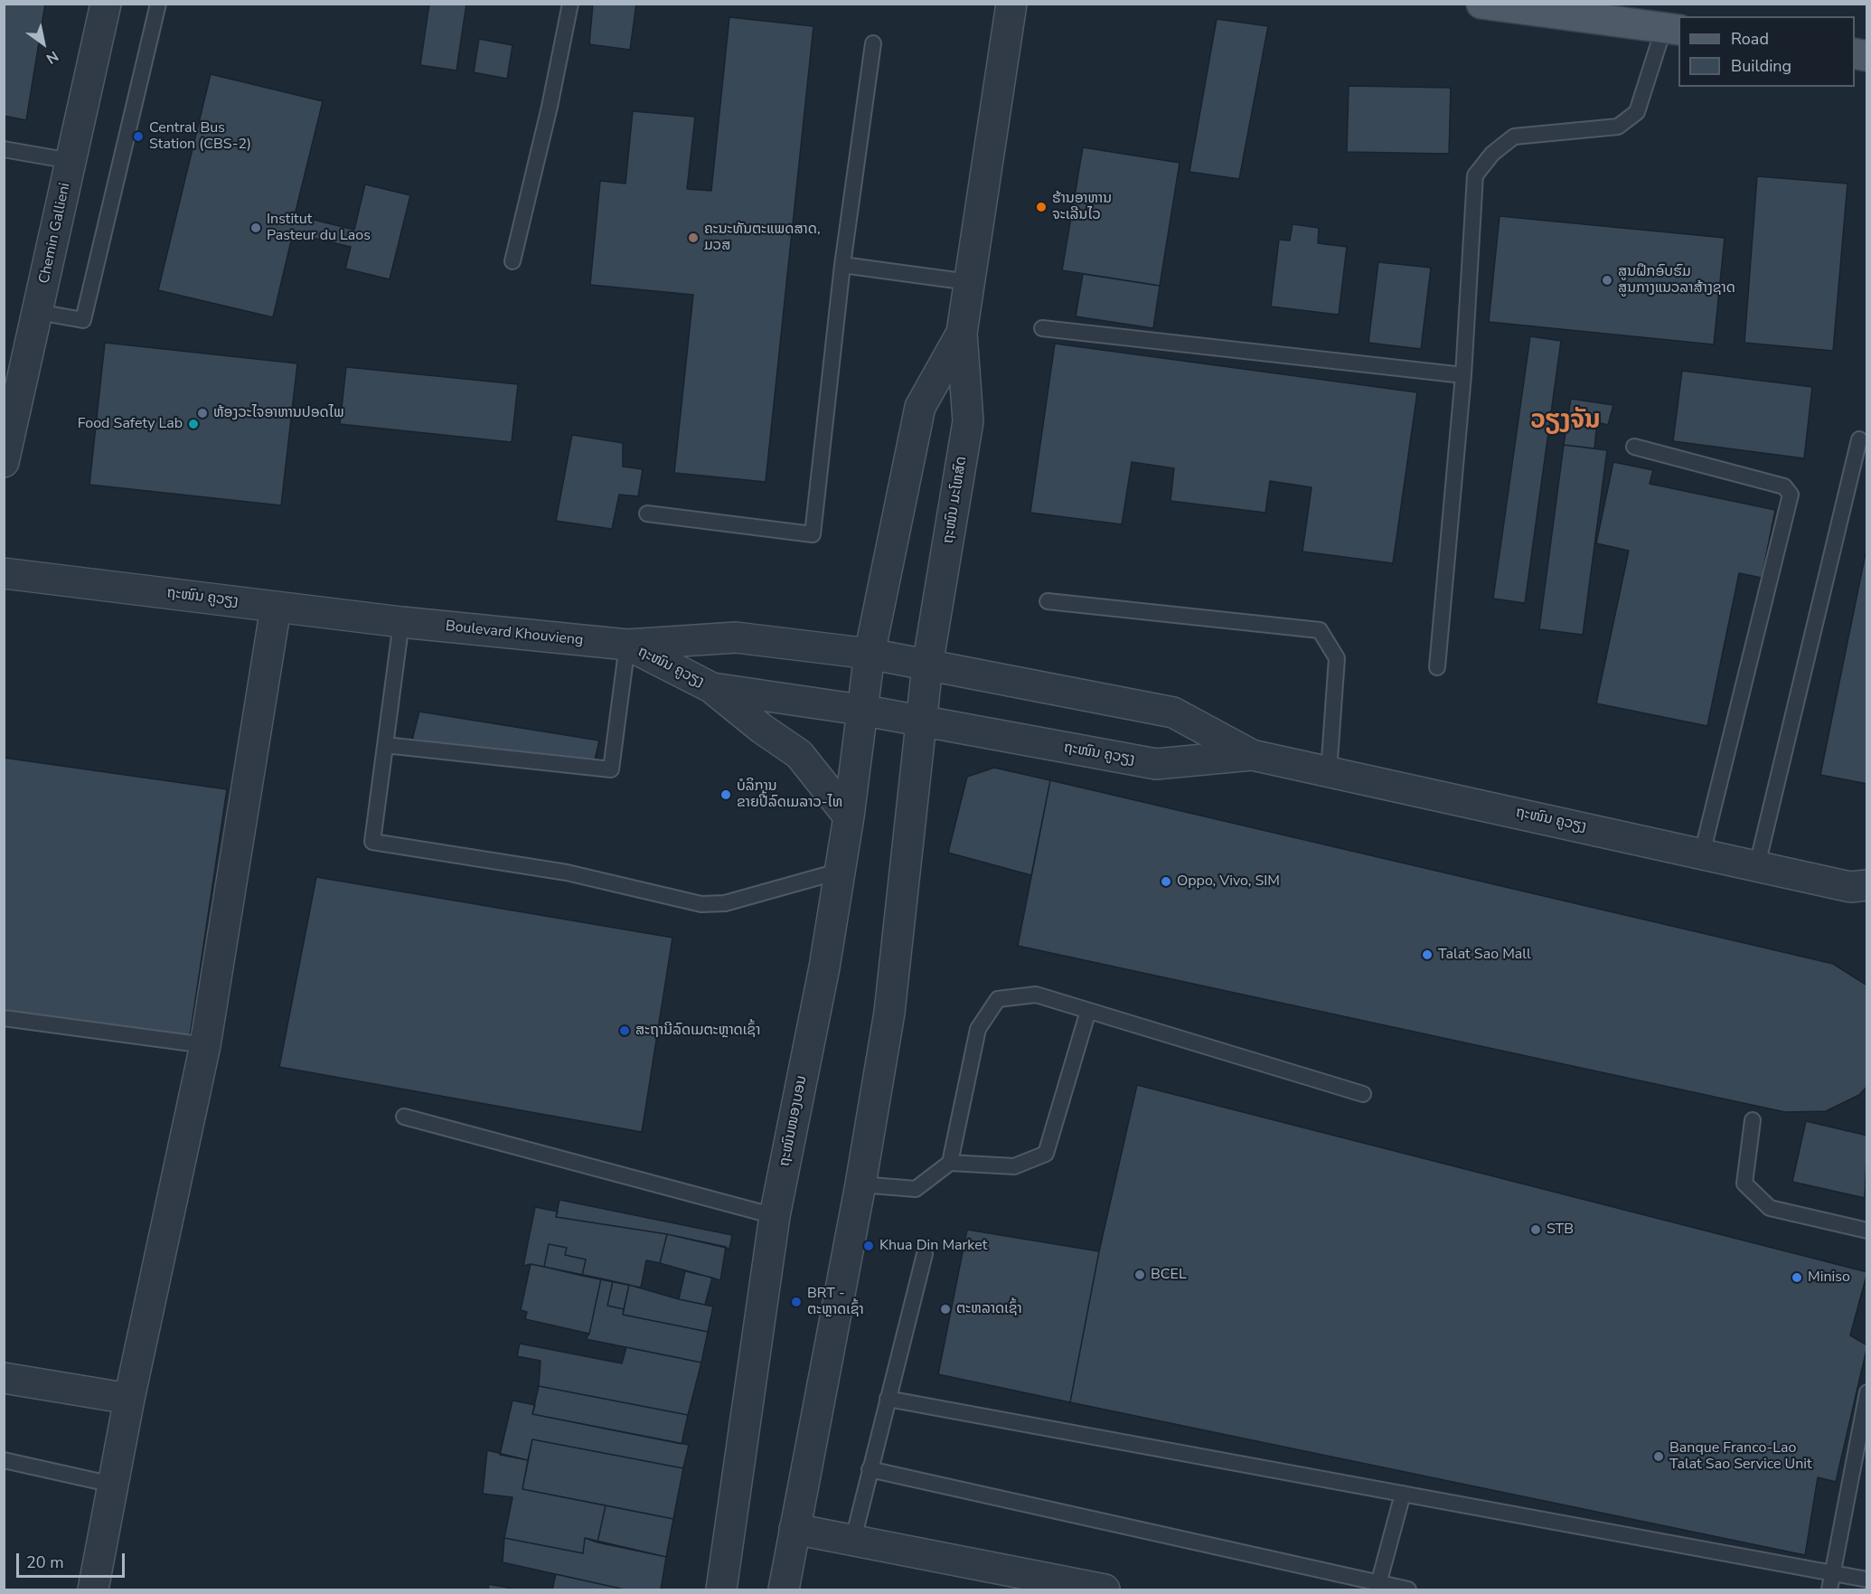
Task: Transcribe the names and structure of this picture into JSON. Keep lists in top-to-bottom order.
{
  "streets": {
    "street": [
      "Chemin Gallieni",
      "ຖະໜົນ ມະໂຫສົດ",
      "ຖະໜົນ ຄູວຽງ",
      "Boulevard Khouvieng",
      "ຖະໜົນໜອງບອນ"
    ]
  },
  "crossings": [
    ["ຖະໜົນ ມະໂຫສົດ", "ຖະໜົນ ຄູວຽງ"],
    ["ຖະໜົນ ມະໂຫສົດ", "ຖະໜົນໜອງບອນ"],
    ["ຖະໜົນ ຄູວຽງ", "Boulevard Khouvieng"],
    ["ຖະໜົນ ຄູວຽງ", "ຖະໜົນໜອງບອນ"]
  ],
  "districts": ["ວຽງຈັນ"],
  "places": [
    "Central Bus Station (CBS-2)",
    "ຮ້ານອາຫານ ຈະເລີນໄວ",
    "Institut Pasteur du Laos",
    "ຄະນະທັນຕະແພດສາດ, ມວສ",
    "ສູນຝຶກອົບຮົມ ສູນກາງແນວລາສ້າງຊາດ",
    "ຫ້ອງວະໄຈອາຫານປອດໄພ",
    "Food Safety Lab",
    "ບໍລິການ ຂາຍປີ້ລົດເມລາວ-ໄທ",
    "Oppo, Vivo, SIM",
    "Talat Sao Mall",
    "ສະຖານີລົດເມຕະຫຼາດເຊົ້າ",
    "STB",
    "Khua Din Market",
    "BCEL",
    "Miniso",
    "BRT - ຕະຫຼາດເຊົ້າ",
    "ຕະຫລາດເຊົ້າ",
    "Banque Franco-Lao Talat Sao Service Unit"
  ],
  "legend": ["Road", "Building"],
  "scale_bar": "20 m",
  "north": "bottom right"
}
